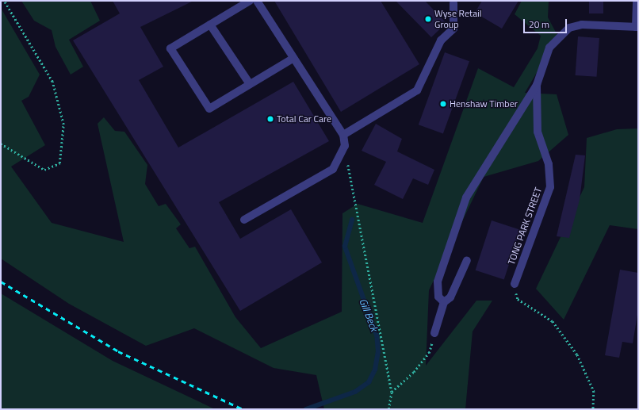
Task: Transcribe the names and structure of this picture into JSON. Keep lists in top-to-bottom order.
{
  "streets": {
    "street": ["TONG PARK STREET"]
  },
  "water": ["Gill Beck"],
  "places": ["Wyse Retail Group", "Henshaw Timber", "Total Car Care"],
  "scale_bar": "20 m"
}
